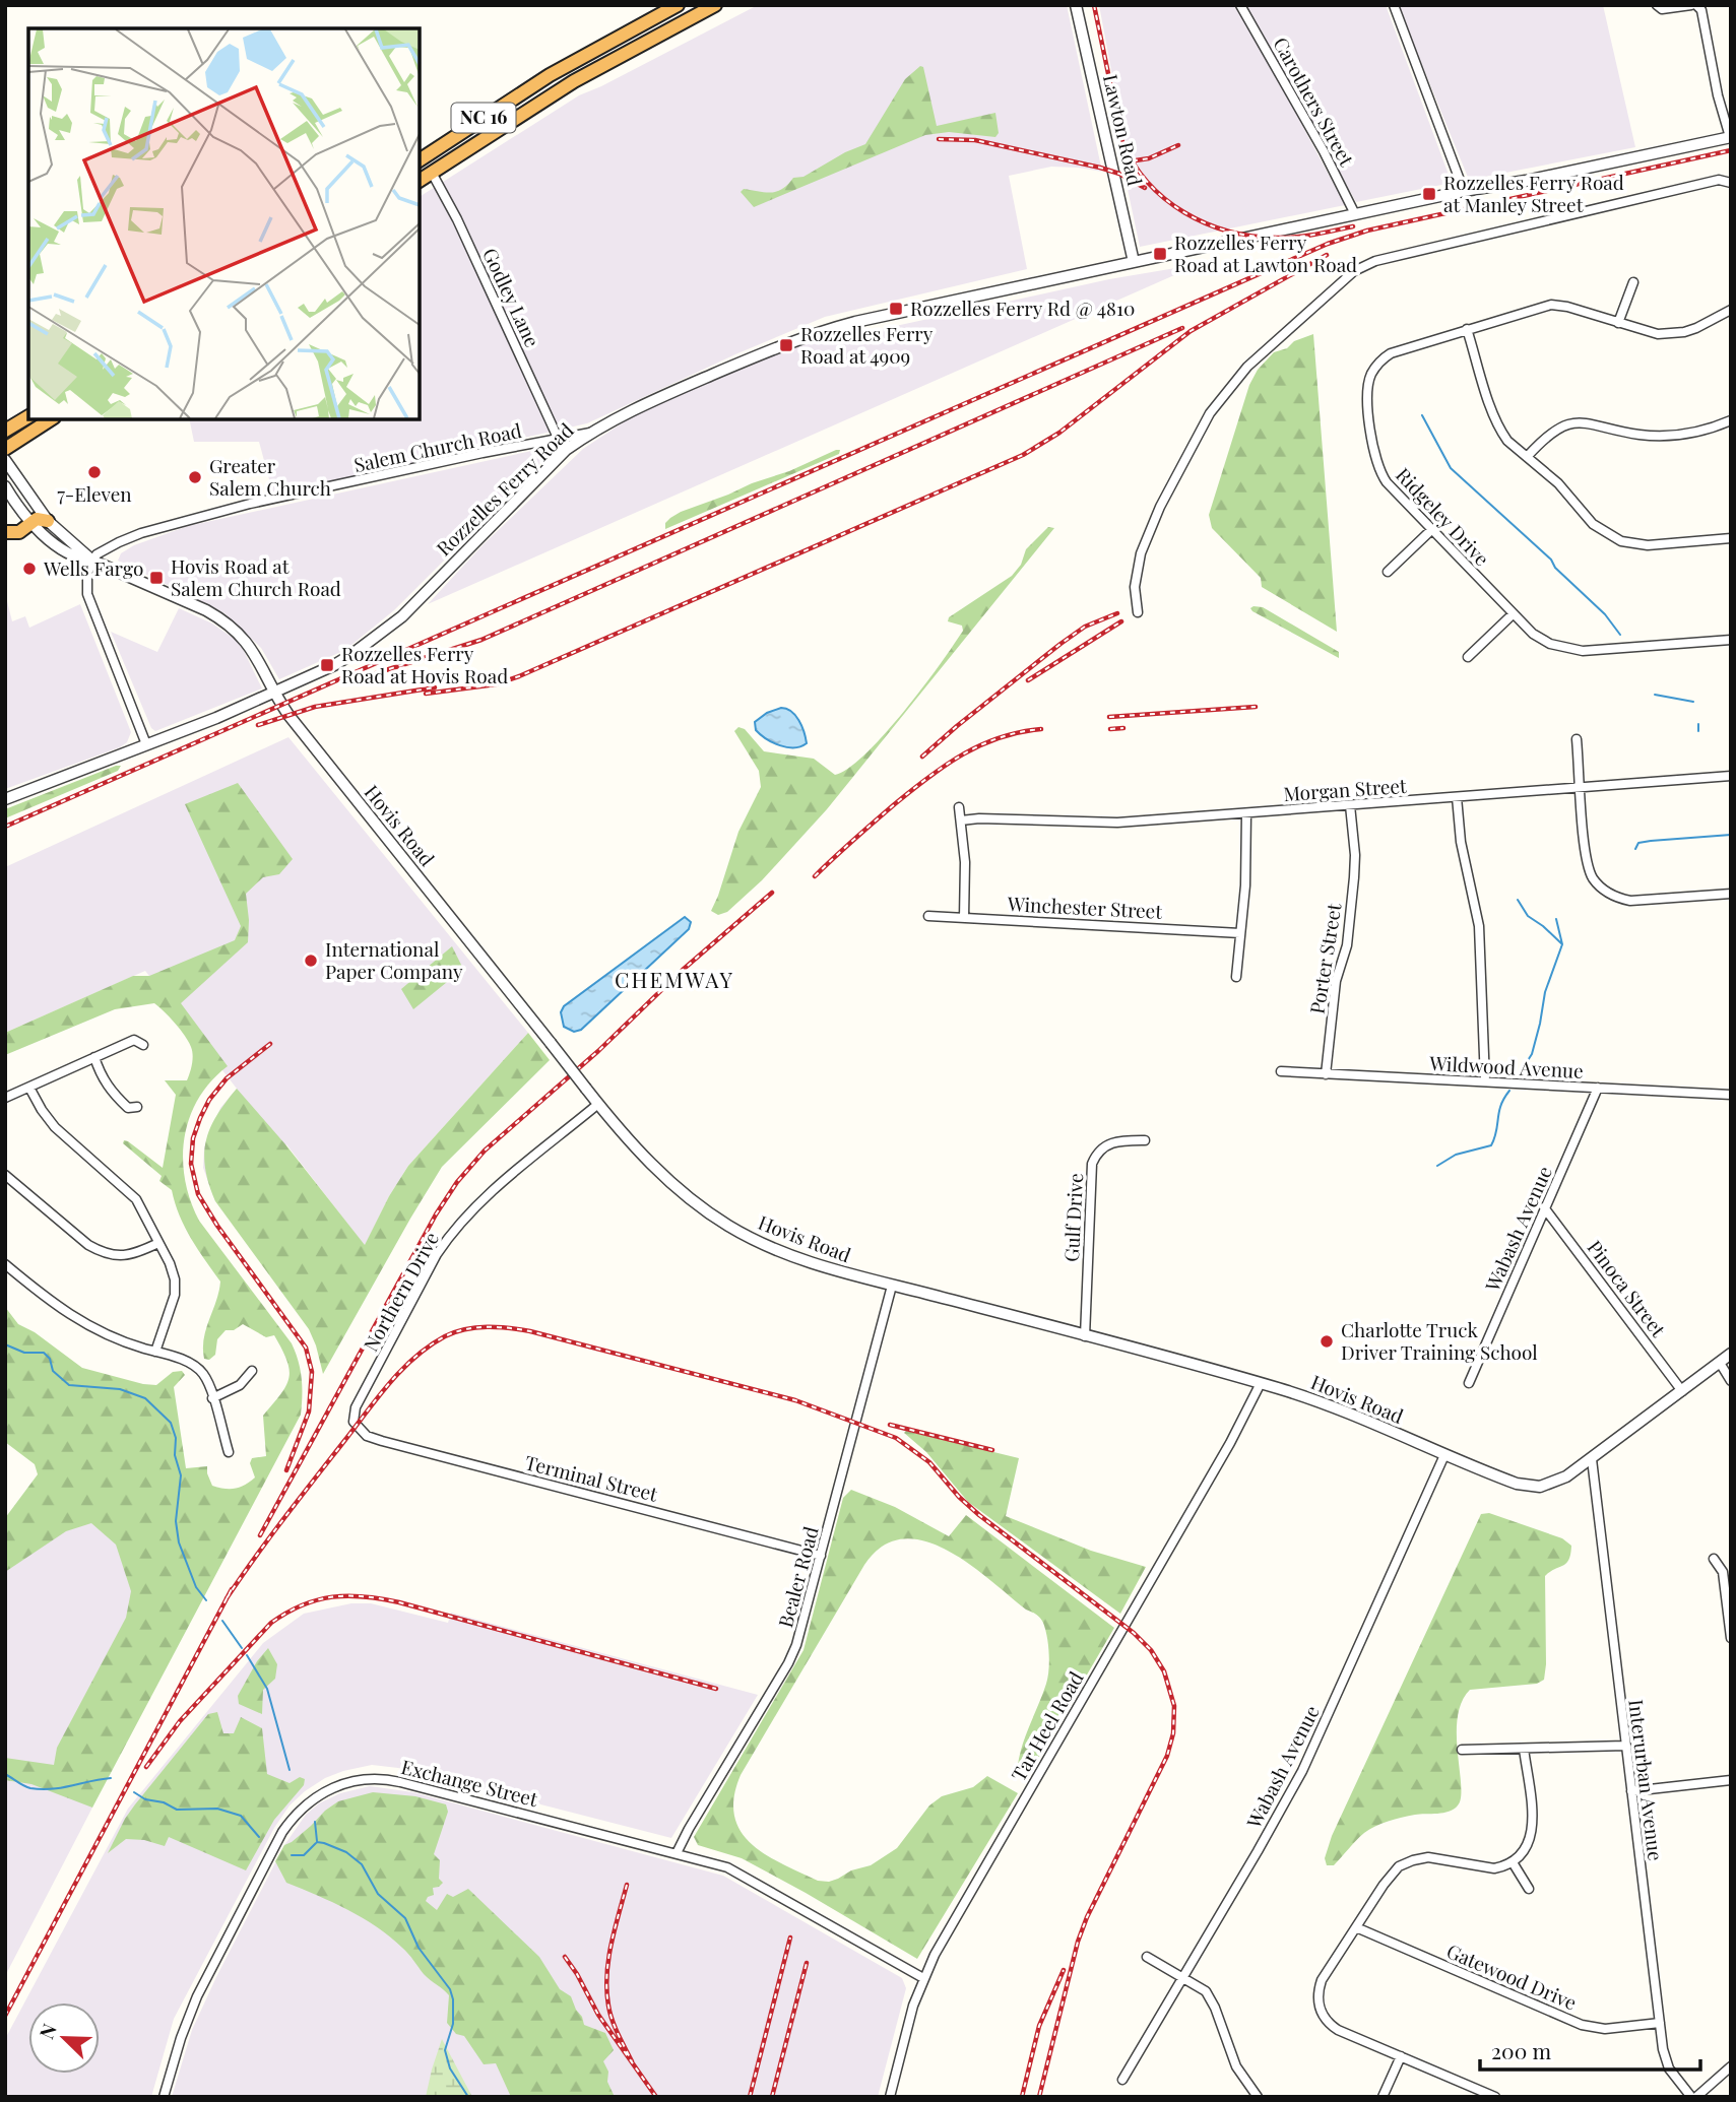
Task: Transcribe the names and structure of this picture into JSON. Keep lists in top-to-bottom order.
{
  "streets": {
    "highway": ["NC 16"],
    "street": [
      "Carothers Street",
      "Lawton Road",
      "Godley Lane",
      "Salem Church Road",
      "Rozzelles Ferry Road",
      "Ridgeley Drive",
      "Morgan Street",
      "Hovis Road",
      "Winchester Street",
      "Porter Street",
      "Wildwood Avenue",
      "Gulf Drive",
      "Wabash Avenue",
      "Pinoca Street",
      "Northern Drive",
      "Terminal Street",
      "Bealer Road",
      "Tar Heel Road",
      "Interurban Avenue",
      "Exchange Street",
      "Gatewood Drive"
    ]
  },
  "crossings": [
    ["Carothers Street", "Rozzelles Ferry Road"],
    ["NC 16", "Godley Lane"],
    ["Lawton Road", "Rozzelles Ferry Road"],
    ["Godley Lane", "Salem Church Road"],
    ["Salem Church Road", "Rozzelles Ferry Road"],
    ["Salem Church Road", "Hovis Road"],
    ["Rozzelles Ferry Road", "Hovis Road"],
    ["Morgan Street", "Porter Street"],
    ["Hovis Road", "Gulf Drive"],
    ["Hovis Road", "Wabash Avenue"],
    ["Hovis Road", "Pinoca Street"],
    ["Hovis Road", "Northern Drive"],
    ["Hovis Road", "Bealer Road"],
    ["Hovis Road", "Tar Heel Road"],
    ["Hovis Road", "Interurban Avenue"],
    ["Porter Street", "Wildwood Avenue"],
    ["Wildwood Avenue", "Wabash Avenue"],
    ["Wabash Avenue", "Pinoca Street"],
    ["Northern Drive", "Terminal Street"],
    ["Terminal Street", "Bealer Road"],
    ["Bealer Road", "Exchange Street"],
    ["Tar Heel Road", "Exchange Street"],
    ["Interurban Avenue", "Gatewood Drive"]
  ],
  "districts": ["CHEMWAY"],
  "places": {
    "transit": [
      "Rozzelles Ferry Road at Manley Street",
      "Rozzelles Ferry Road at Lawton Road",
      "Rozzelles Ferry Rd @ 4810",
      "Rozzelles Ferry Road at 4909",
      "Hovis Road at Salem Church Road",
      "Rozzelles Ferry Road at Hovis Road"
    ],
    "other": [
      "7-Eleven",
      "Greater Salem Church",
      "Wells Fargo",
      "International Paper Company",
      "Charlotte Truck Driver Training School"
    ]
  },
  "scale_bar": "200 m",
  "north": "top left"
}
